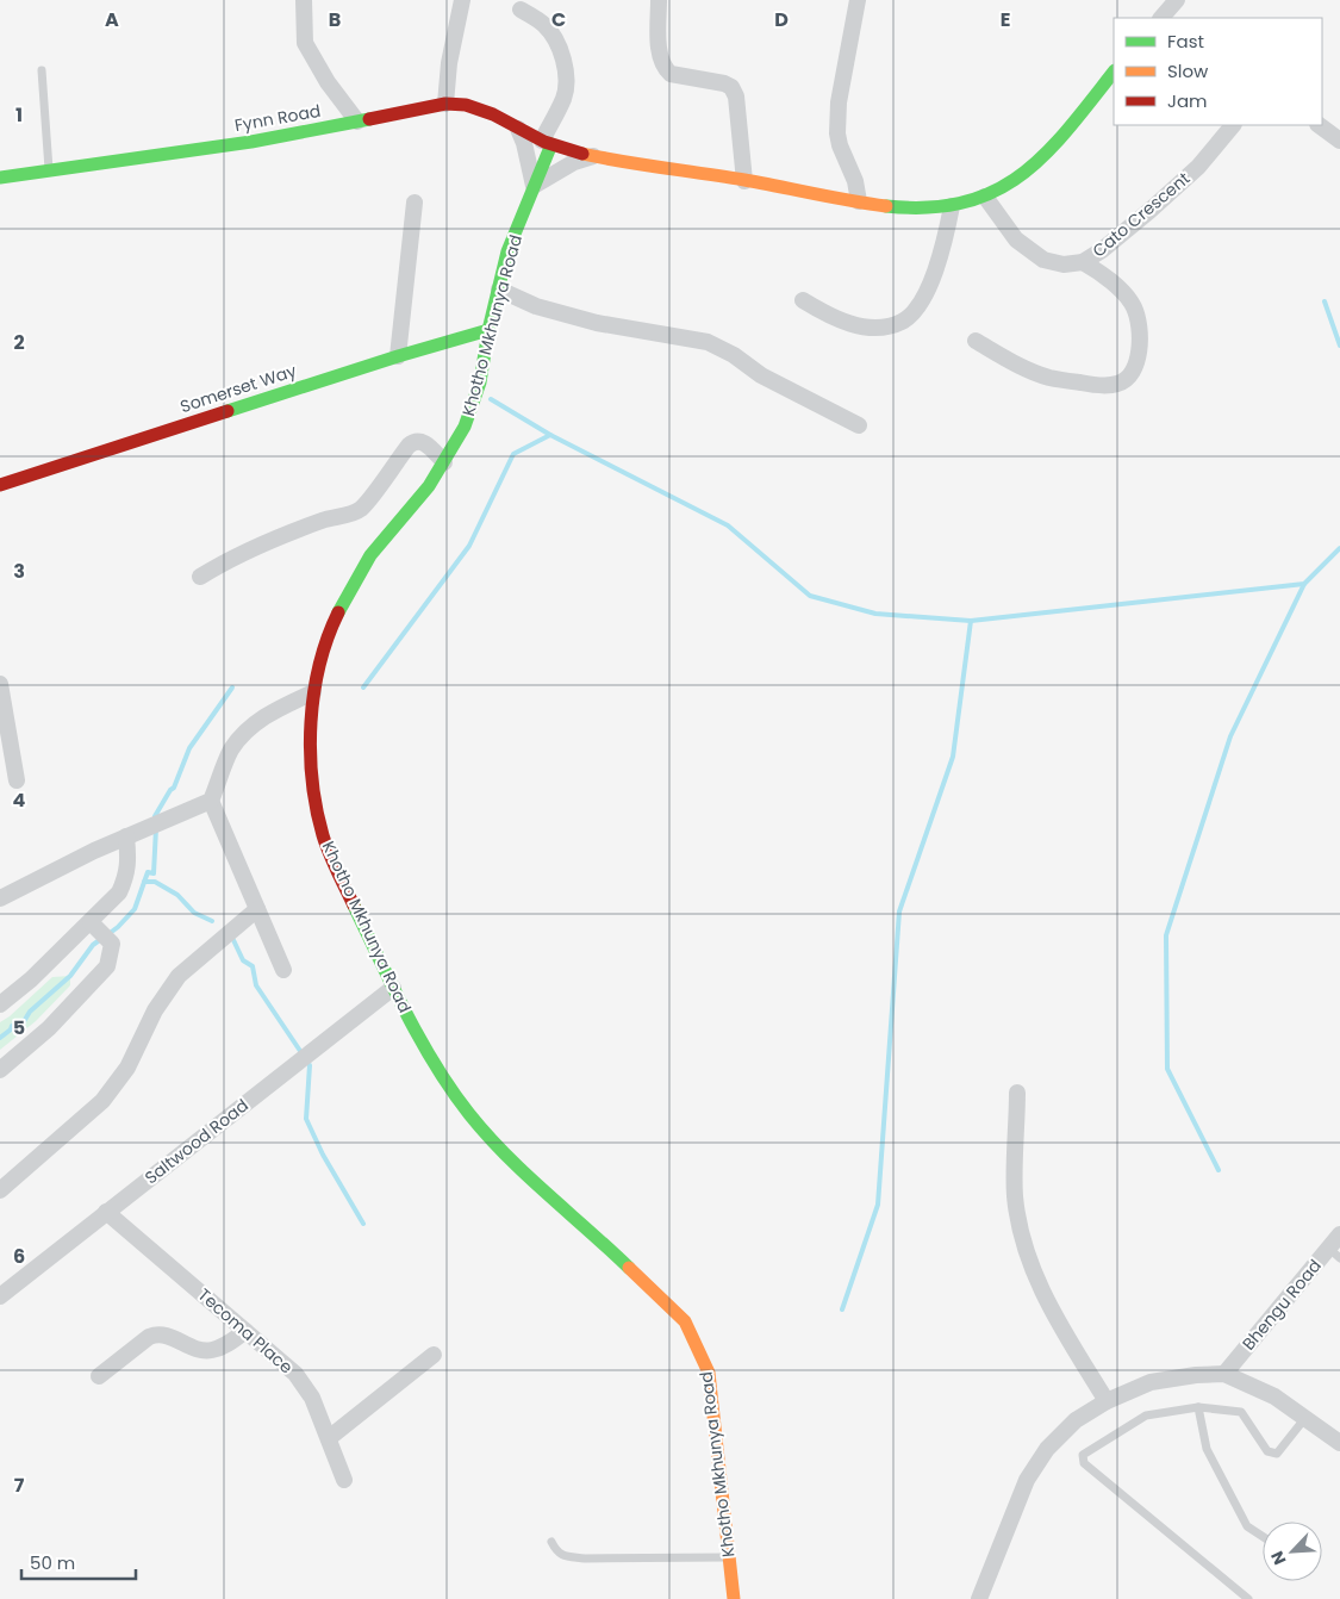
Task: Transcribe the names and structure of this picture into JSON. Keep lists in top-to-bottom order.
{
  "streets": {
    "street": [
      "Fynn Road",
      "Cato Crescent",
      "Khotho Mkhunya Road",
      "Somerset Way",
      "Saltwood Road",
      "Bhengu Road",
      "Tecoma Place"
    ]
  },
  "crossings": [
    ["Fynn Road", "Khotho Mkhunya Road"],
    ["Khotho Mkhunya Road", "Somerset Way"],
    ["Khotho Mkhunya Road", "Saltwood Road"],
    ["Saltwood Road", "Tecoma Place"]
  ],
  "legend": ["Fast", "Slow", "Jam"],
  "scale_bar": "50 m",
  "north": "bottom left",
  "grid": {
    "columns": [
      "A",
      "B",
      "C",
      "D",
      "E"
    ],
    "rows": [
      "1",
      "2",
      "3",
      "4",
      "5",
      "6",
      "7"
    ]
  }
}
